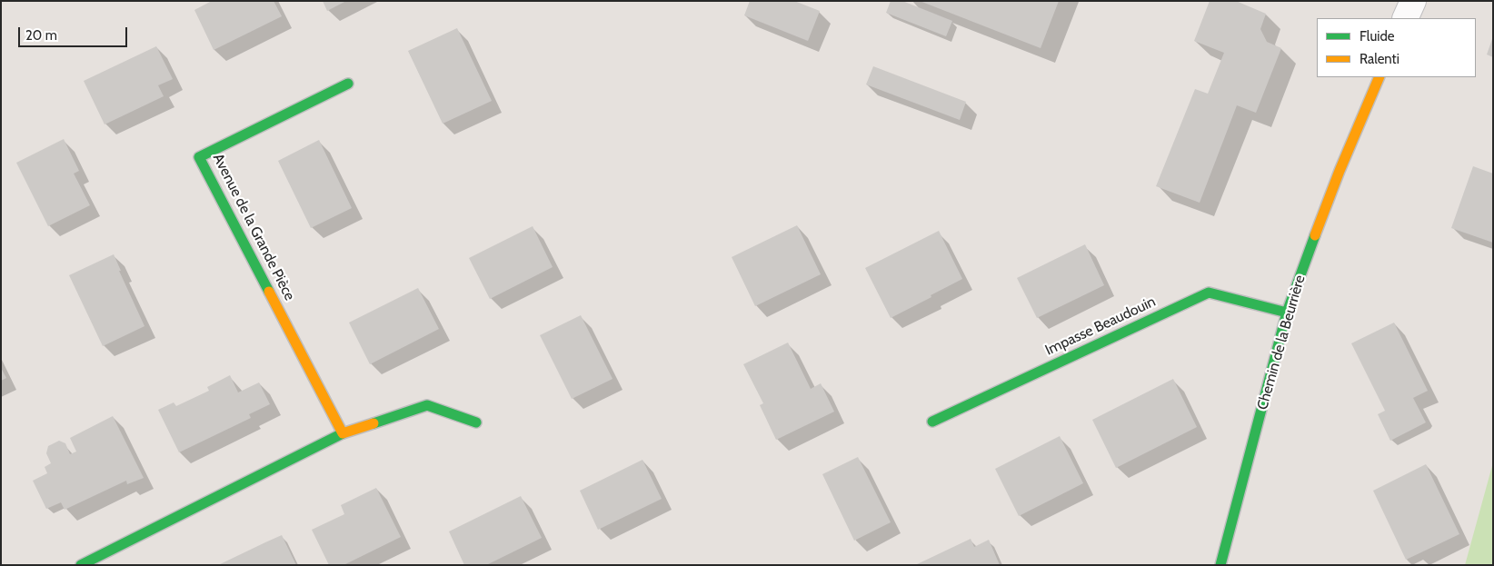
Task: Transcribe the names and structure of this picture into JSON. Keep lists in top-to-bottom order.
{
  "streets": {
    "street": ["Avenue de la Grande Pièce", "Impasse Beaudouin", "Chemin de la Beurrière"]
  },
  "crossings": [
    ["Impasse Beaudouin", "Chemin de la Beurrière"]
  ],
  "legend": ["Fluide", "Ralenti"],
  "scale_bar": "20 m"
}
